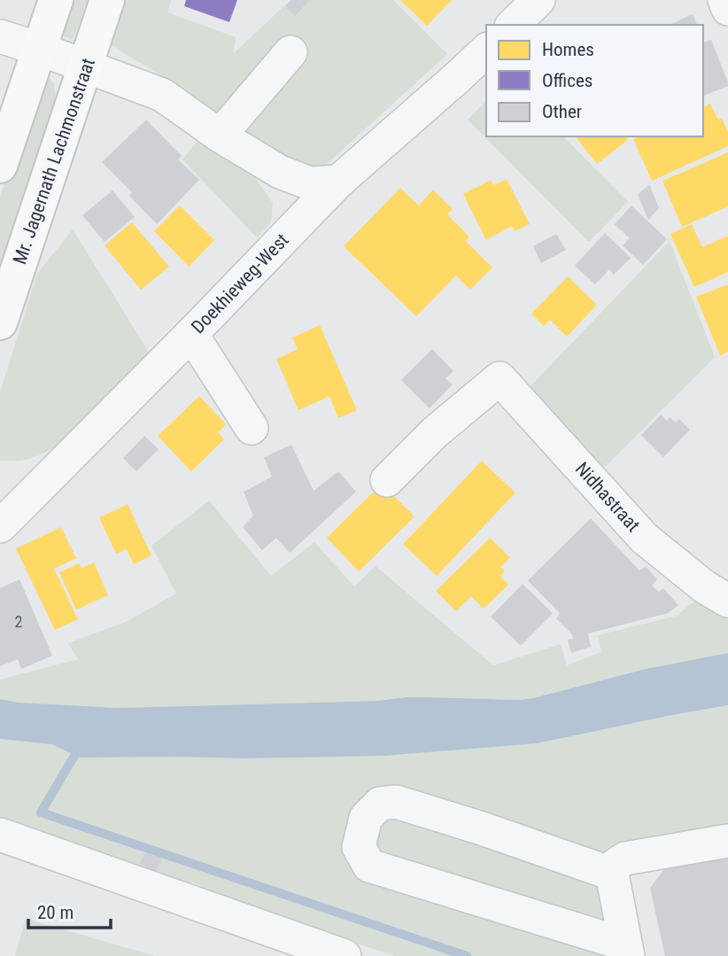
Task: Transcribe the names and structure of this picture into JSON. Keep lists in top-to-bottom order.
{
  "streets": {
    "main road": ["Mr. Jagernath Lachmonstraat"],
    "street": ["Doekhieweg-West", "Nidhastraat"]
  },
  "house_numbers": ["2"],
  "legend": ["Homes", "Offices", "Other"],
  "scale_bar": "20 m"
}
